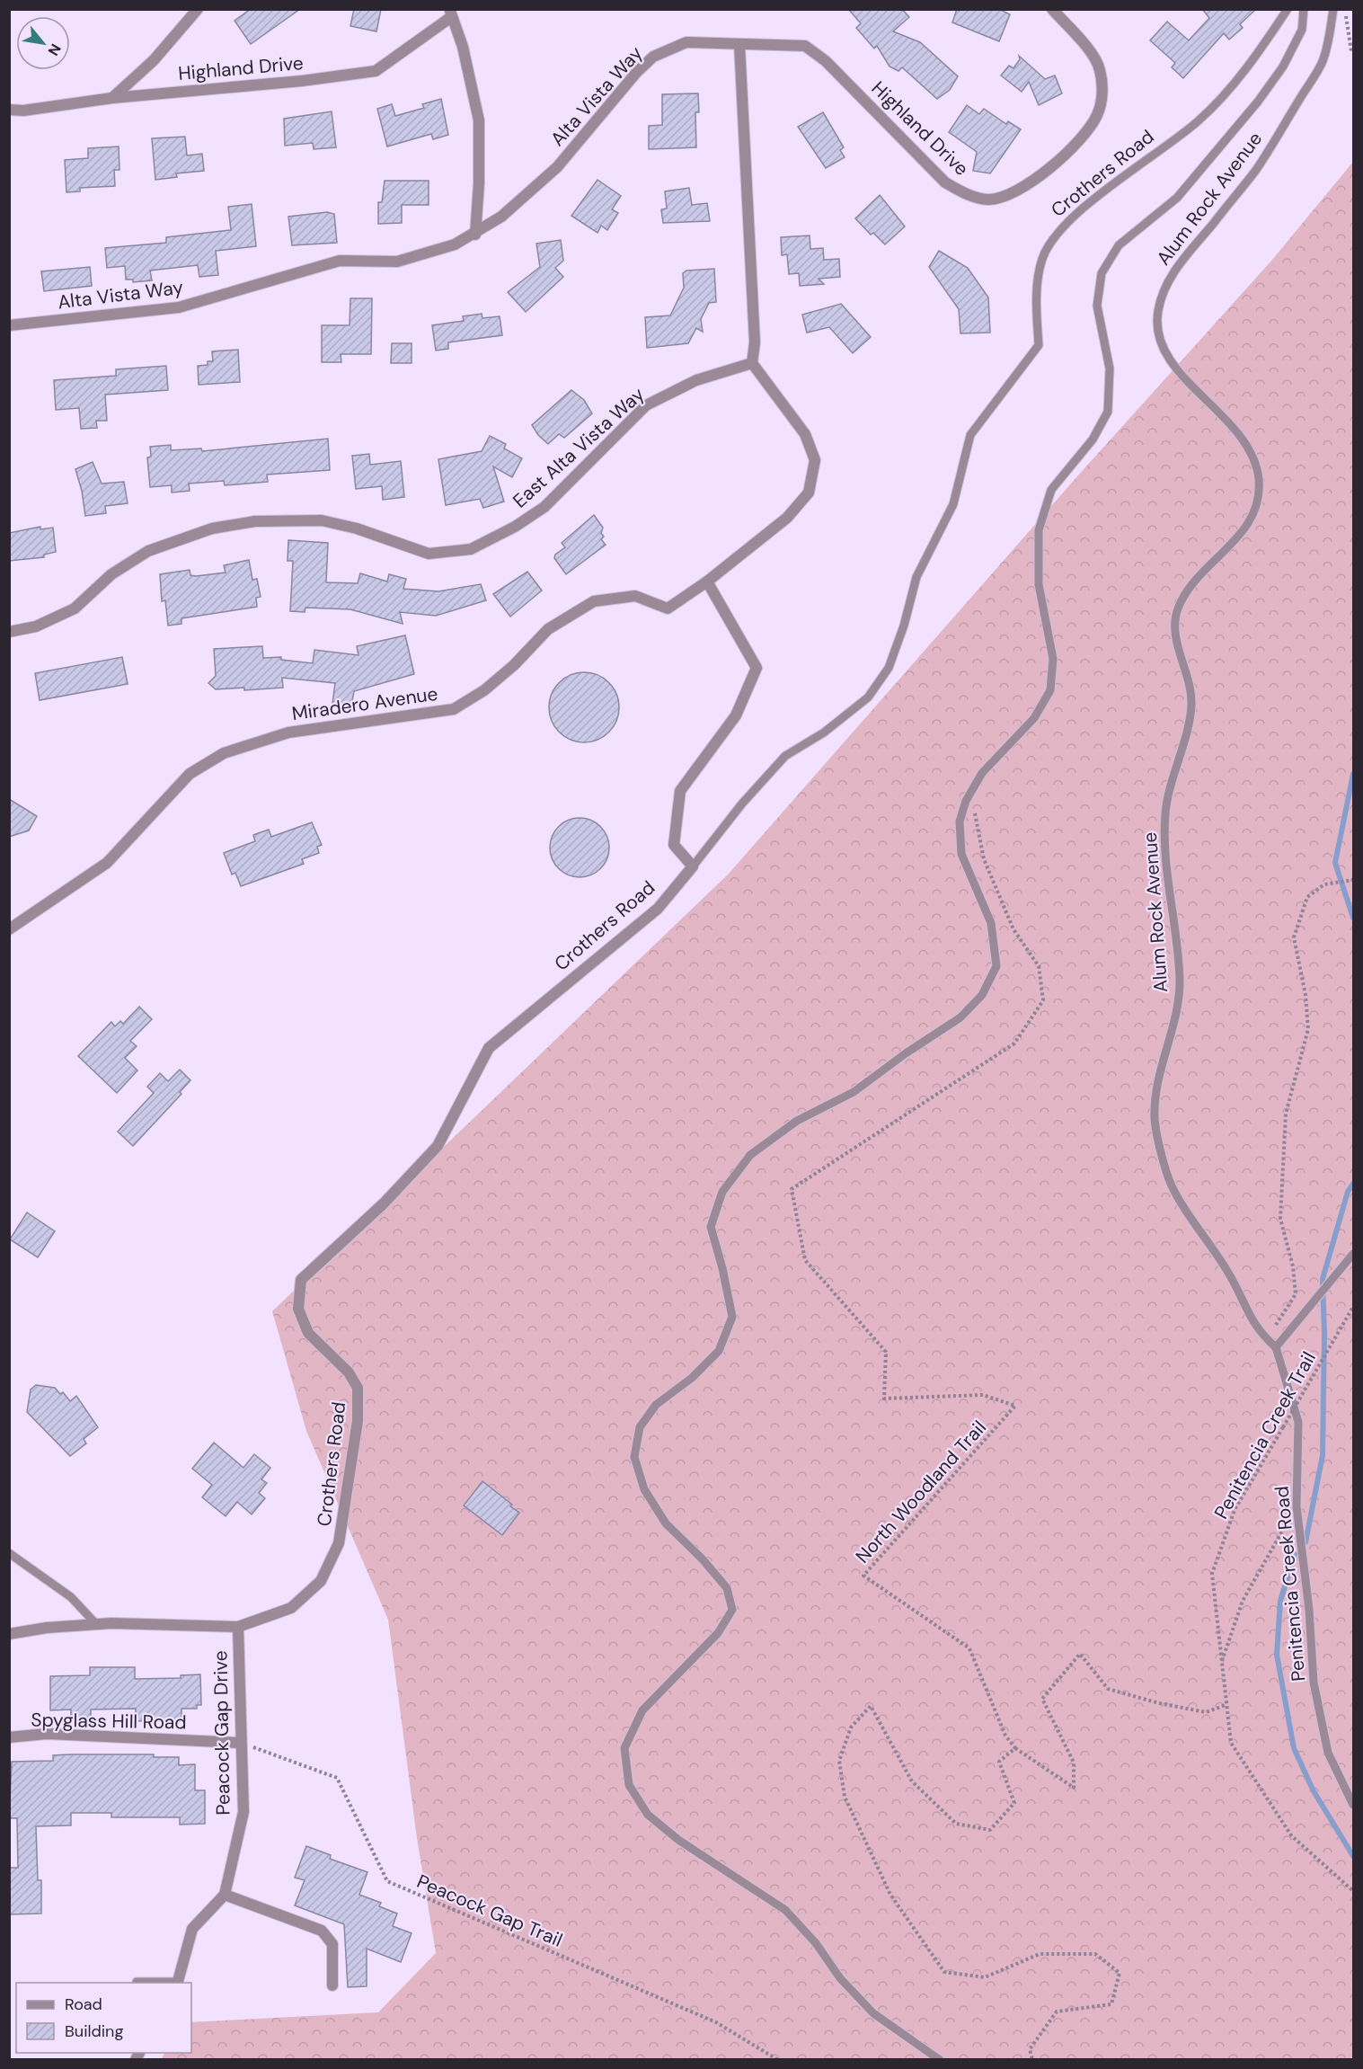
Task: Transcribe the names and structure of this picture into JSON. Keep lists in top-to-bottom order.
{
  "streets": {
    "street": [
      "Highland Drive",
      "Alta Vista Way",
      "Crothers Road",
      "East Alta Vista Way",
      "Miradero Avenue",
      "Spyglass Hill Road",
      "Peacock Gap Drive"
    ],
    "lane": ["Alum Rock Avenue", "Penitencia Creek Road"],
    "path": ["Penitencia Creek Trail", "North Woodland Trail", "Peacock Gap Trail"]
  },
  "crossings": [
    ["Highland Drive", "Alta Vista Way"],
    ["Crothers Road", "Peacock Gap Drive"],
    ["Alum Rock Avenue", "Penitencia Creek Road"],
    ["Spyglass Hill Road", "Peacock Gap Drive"],
    ["Spyglass Hill Road", "Peacock Gap Trail"],
    ["Peacock Gap Drive", "Peacock Gap Trail"]
  ],
  "legend": ["Road", "Building"],
  "north": "bottom right"
}
